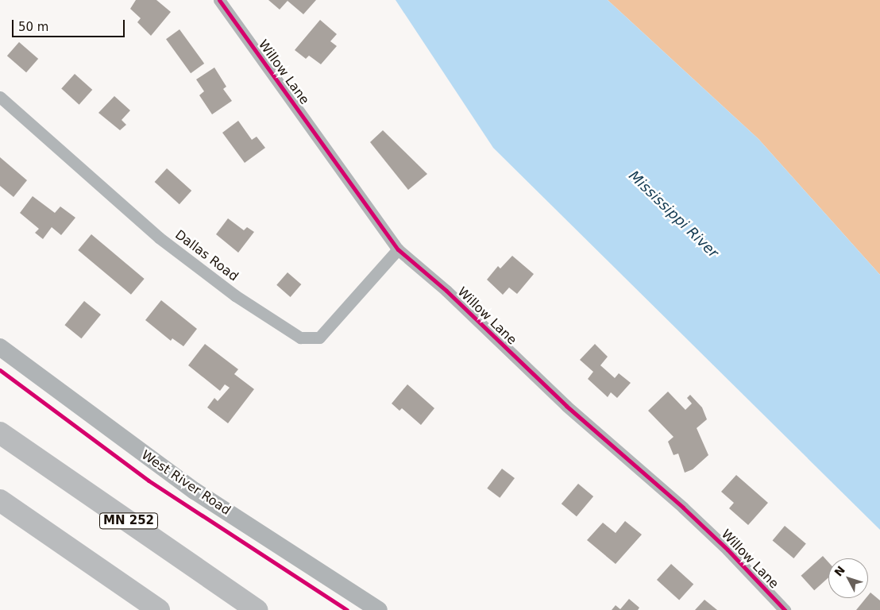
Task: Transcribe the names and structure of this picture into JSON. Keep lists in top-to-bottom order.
{
  "streets": {
    "highway": ["MN 252"],
    "street": ["Willow Lane", "Dallas Road", "West River Road"]
  },
  "crossings": [
    ["Willow Lane", "Dallas Road"]
  ],
  "water": ["Mississippi River"],
  "scale_bar": "50 m",
  "north": "top left"
}
